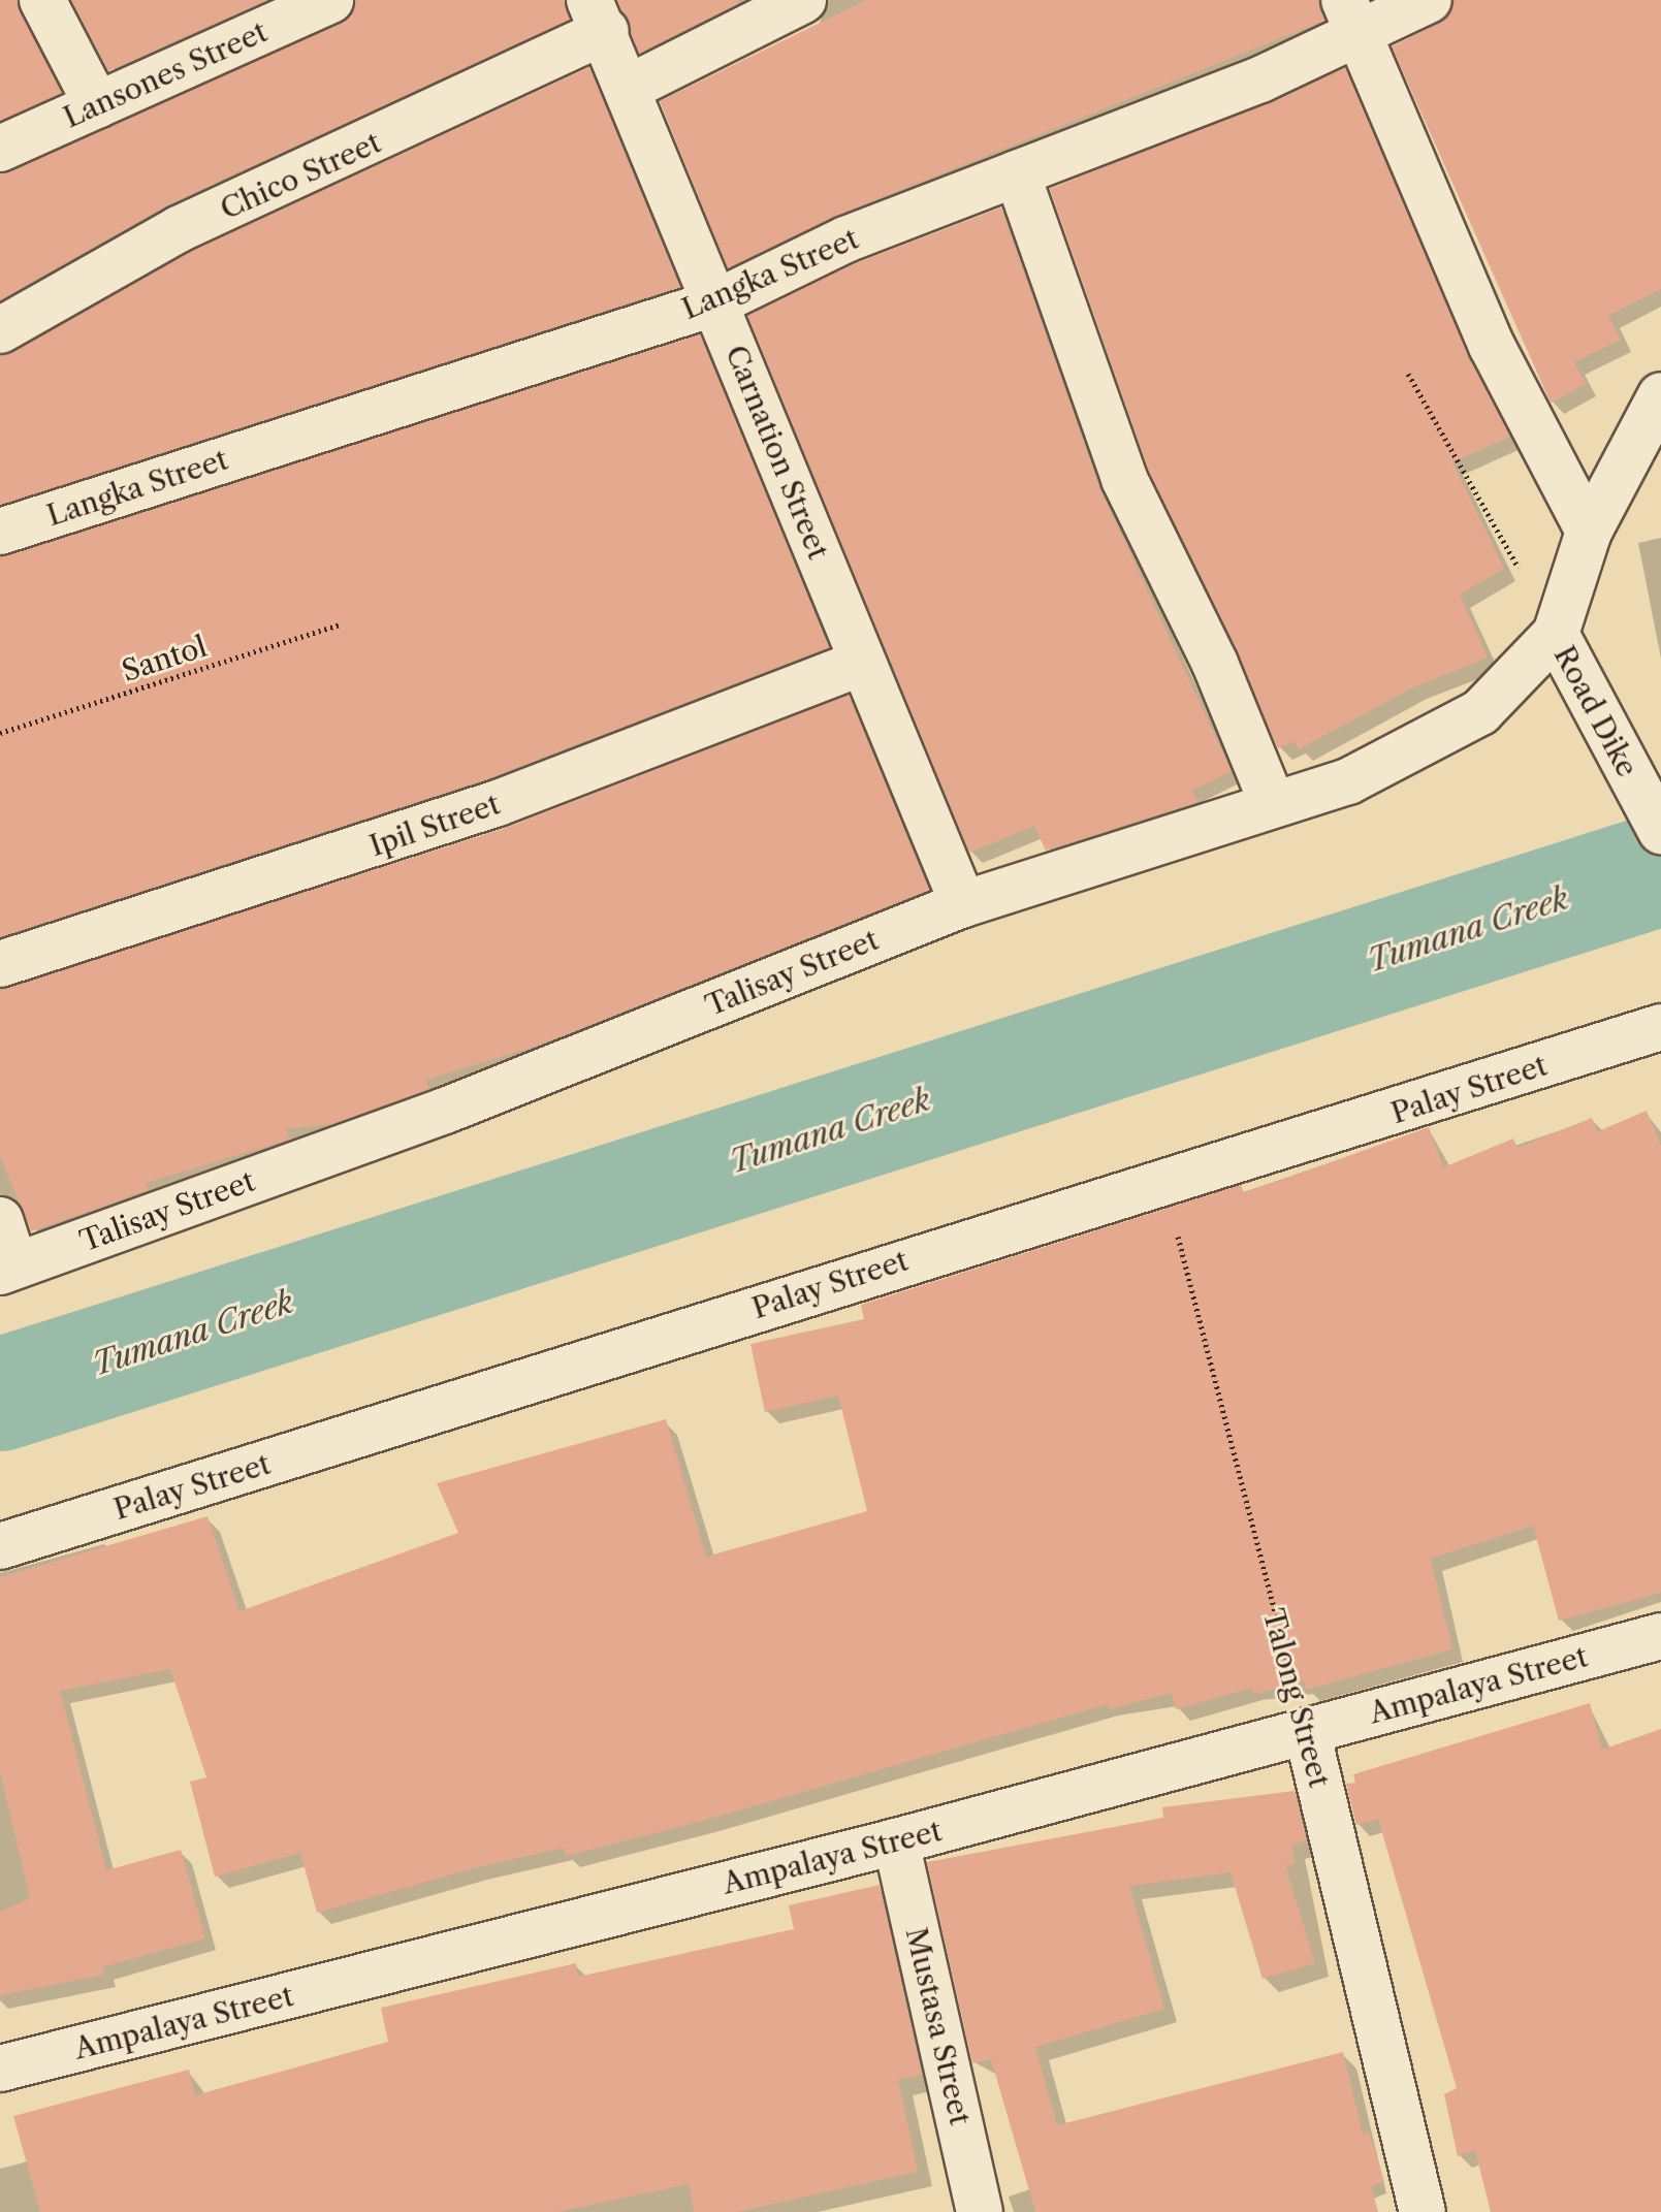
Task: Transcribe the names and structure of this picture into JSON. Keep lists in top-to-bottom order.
{
  "streets": {
    "street": [
      "Lansones Street",
      "Chico Street",
      "Langka Street",
      "Carnation Street",
      "Road Dike",
      "Ipil Street",
      "Talisay Street",
      "Palay Street",
      "Ampalaya Street",
      "Talong Street",
      "Mustasa Street"
    ],
    "path": ["Santol"]
  },
  "crossings": [
    ["Chico Street", "Carnation Street"],
    ["Langka Street", "Carnation Street"],
    ["Carnation Street", "Ipil Street"],
    ["Carnation Street", "Talisay Street"],
    ["Road Dike", "Talisay Street"],
    ["Palay Street", "Talong Street"],
    ["Ampalaya Street", "Talong Street"],
    ["Ampalaya Street", "Mustasa Street"]
  ],
  "water": ["Tumana Creek"]
}
